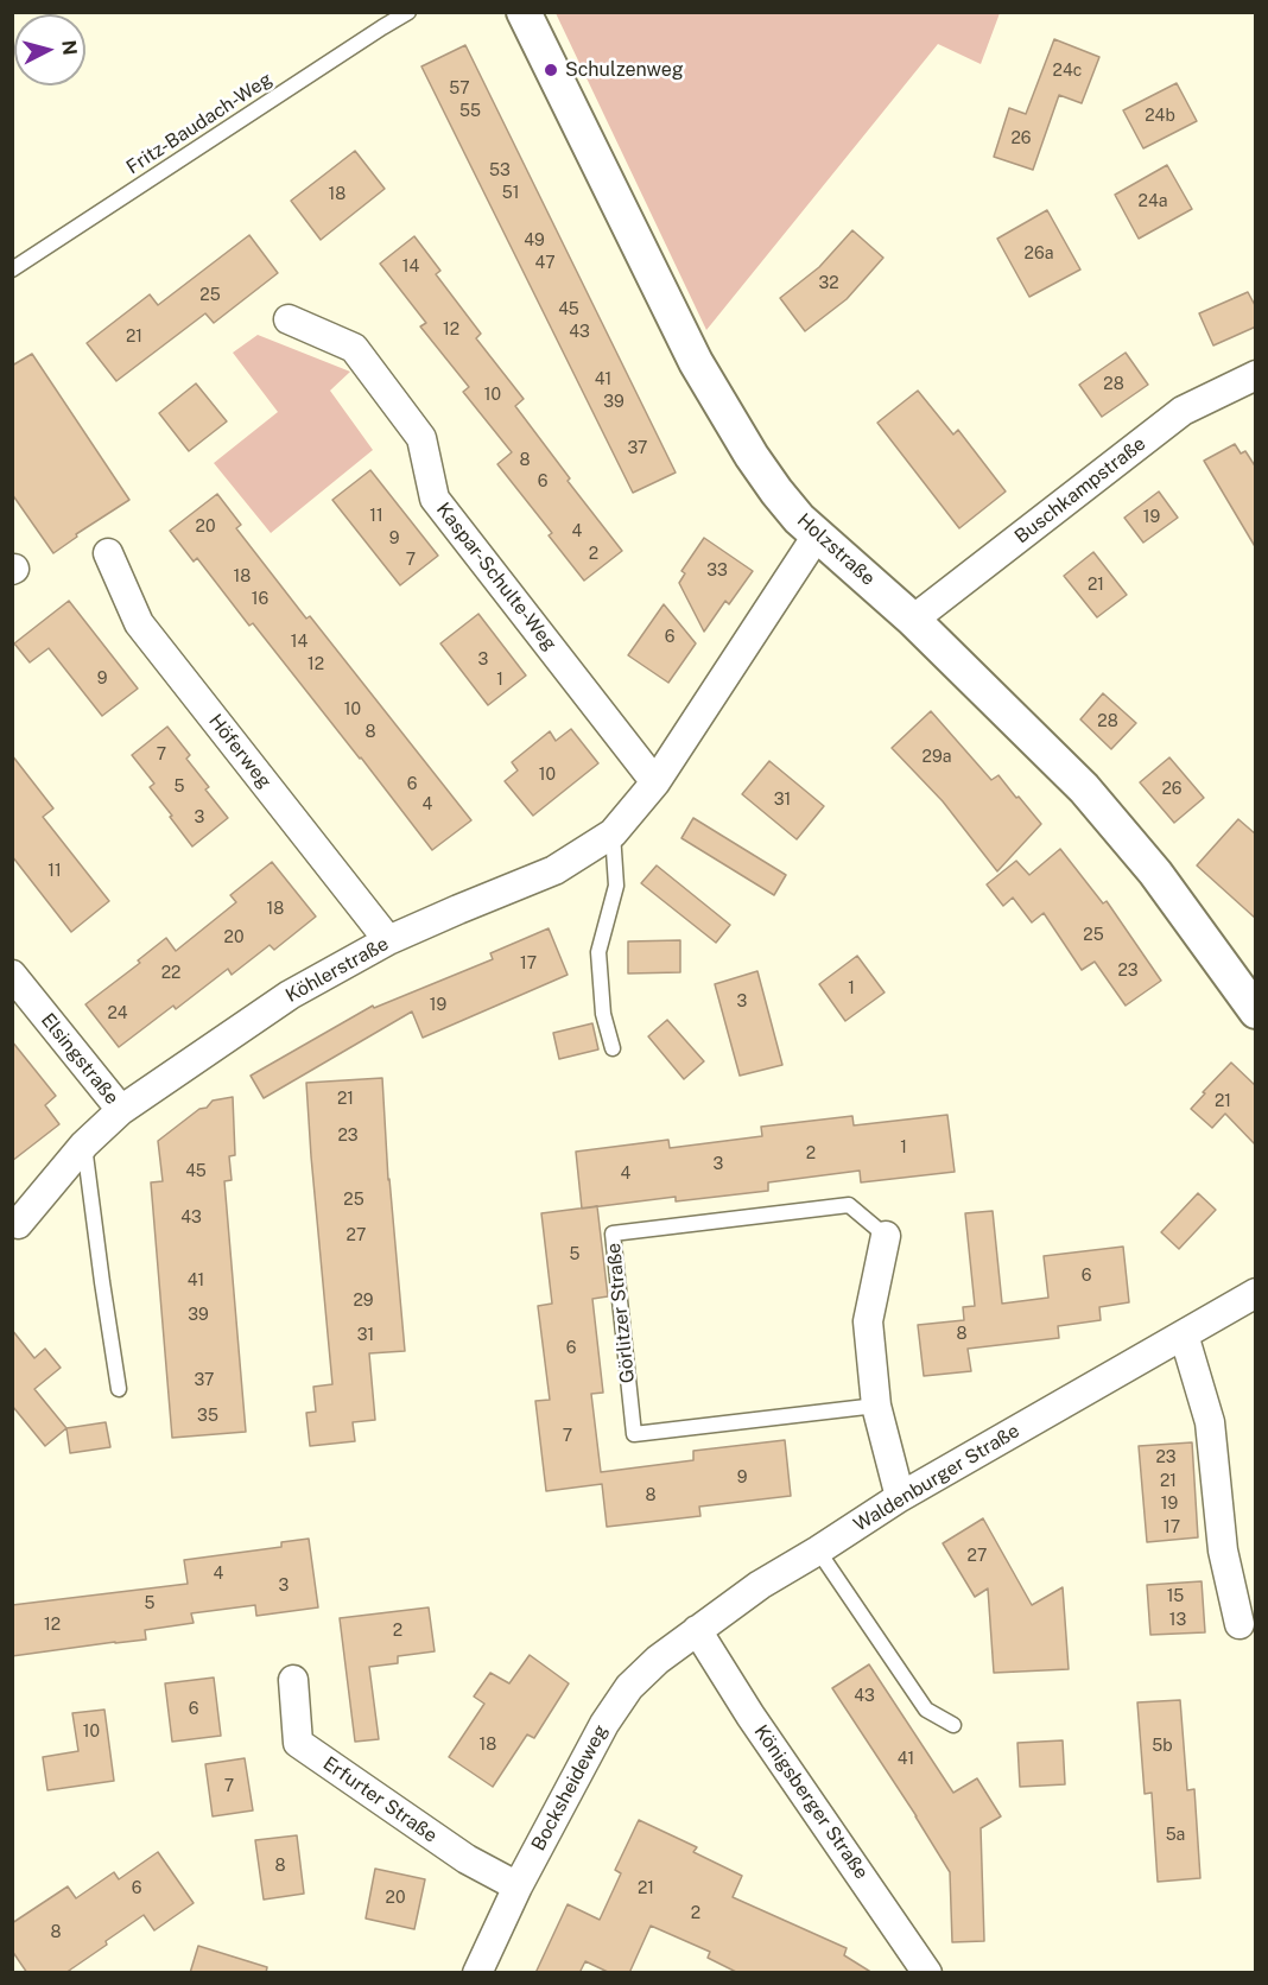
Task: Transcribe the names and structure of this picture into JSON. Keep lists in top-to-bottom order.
{
  "streets": {
    "street": [
      "Buschkampstraße",
      "Holzstraße",
      "Kaspar-Schulte-Weg",
      "Höferweg",
      "Köhlerstraße",
      "Elsingstraße",
      "Görlitzer Straße",
      "Waldenburger Straße",
      "Bocksheideweg",
      "Erfurter Straße",
      "Königsberger Straße"
    ],
    "lane": ["Fritz-Baudach-Weg"]
  },
  "crossings": [
    ["Buschkampstraße", "Holzstraße"],
    ["Holzstraße", "Köhlerstraße"],
    ["Kaspar-Schulte-Weg", "Köhlerstraße"],
    ["Höferweg", "Köhlerstraße"],
    ["Köhlerstraße", "Elsingstraße"],
    ["Görlitzer Straße", "Waldenburger Straße"],
    ["Waldenburger Straße", "Bocksheideweg"],
    ["Waldenburger Straße", "Königsberger Straße"],
    ["Bocksheideweg", "Erfurter Straße"],
    ["Bocksheideweg", "Königsberger Straße"]
  ],
  "places": ["Schulzenweg"],
  "house_numbers": [
    "24c",
    "57",
    "55",
    "24b",
    "26",
    "53",
    "51",
    "18",
    "24a",
    "49",
    "26a",
    "47",
    "14",
    "32",
    "25",
    "45",
    "12",
    "43",
    "21",
    "41",
    "28",
    "10",
    "39",
    "37",
    "8",
    "6",
    "11",
    "19",
    "20",
    "4",
    "9",
    "2",
    "7",
    "33",
    "18",
    "21",
    "16",
    "6",
    "14",
    "3",
    "12",
    "9",
    "1",
    "10",
    "28",
    "8",
    "7",
    "29a",
    "10",
    "6",
    "5",
    "26",
    "31",
    "4",
    "3",
    "11",
    "18",
    "25",
    "20",
    "17",
    "23",
    "22",
    "1",
    "3",
    "19",
    "24",
    "21",
    "21",
    "23",
    "1",
    "2",
    "3",
    "45",
    "4",
    "25",
    "43",
    "27",
    "5",
    "6",
    "41",
    "29",
    "39",
    "8",
    "31",
    "6",
    "37",
    "35",
    "7",
    "23",
    "9",
    "21",
    "8",
    "19",
    "17",
    "27",
    "4",
    "3",
    "15",
    "5",
    "13",
    "12",
    "2",
    "43",
    "6",
    "10",
    "18",
    "5b",
    "41",
    "7",
    "5a",
    "8",
    "6",
    "21",
    "20",
    "2",
    "8"
  ],
  "north": "right"
}
